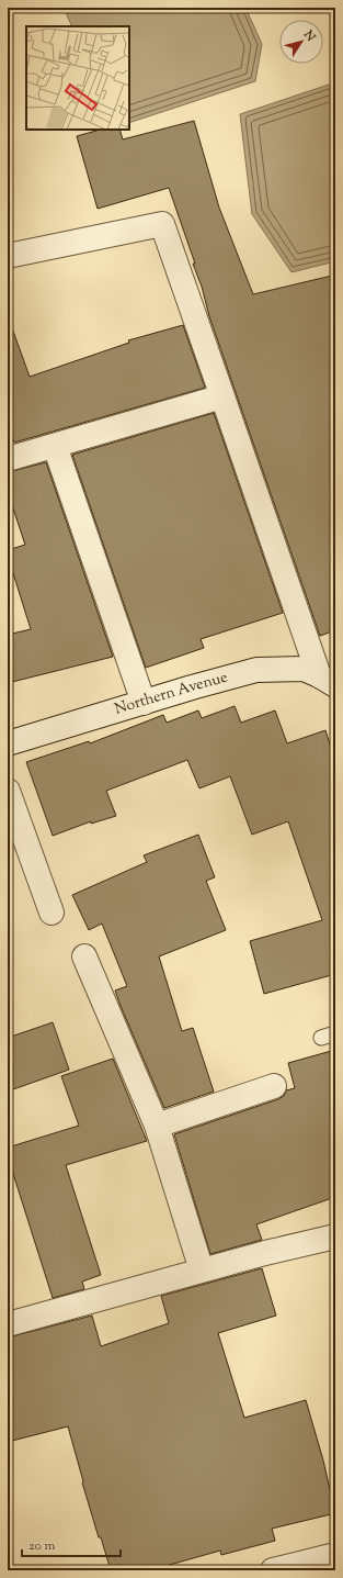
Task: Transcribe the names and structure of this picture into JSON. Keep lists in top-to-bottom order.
{
  "streets": {
    "street": ["Northern Avenue"]
  },
  "scale_bar": "20 m",
  "north": "top right"
}
